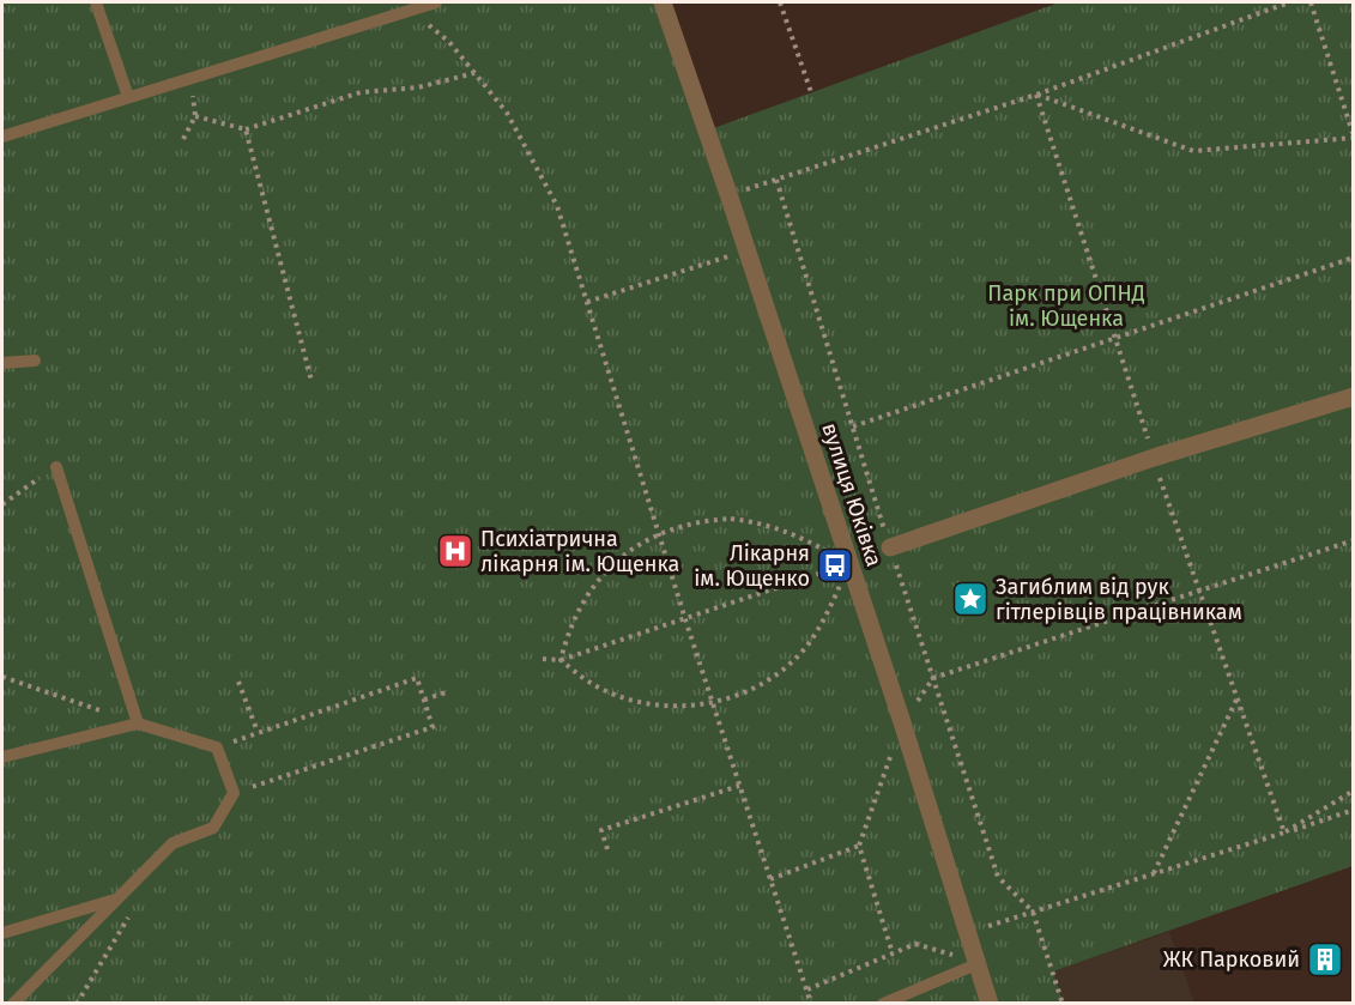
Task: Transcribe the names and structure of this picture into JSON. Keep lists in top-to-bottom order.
{
  "streets": {
    "street": ["вулиця Юківка"]
  },
  "parks": ["Парк при ОПНД ім. Ющенка"],
  "places": {
    "hospital": ["Психіатрична лікарня ім. Ющенка"],
    "bus stop": ["Лікарня ім. Ющенко"],
    "place": ["Загиблим від рук гітлерівців працівникам"],
    "building": ["ЖК Парковий"]
  }
}
